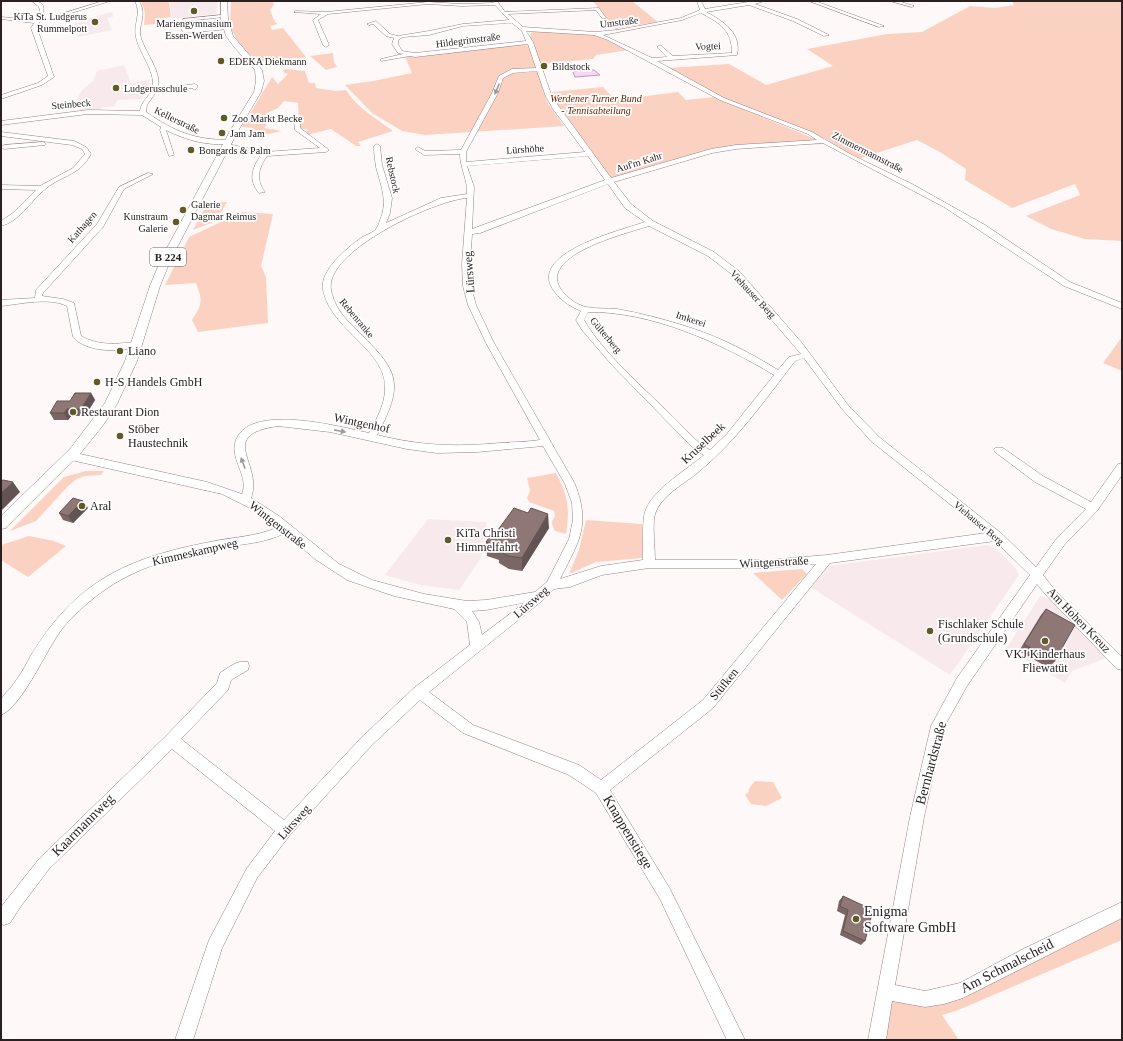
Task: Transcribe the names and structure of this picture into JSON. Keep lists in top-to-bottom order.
{
  "streets": {
    "main road": ["B 224"],
    "street": [
      "Umstraße",
      "Hildegrimstraße",
      "Vogtei",
      "Steinbeck",
      "Kellerstraße",
      "Lürshöhe",
      "Zimmermannstraße",
      "Auf'm Kahr",
      "Rebstock",
      "Kathagen",
      "Lürsweg",
      "Viehauser Berg",
      "Rebenranke",
      "Imkerei",
      "Gülterberg",
      "Wintgenhof",
      "Kruselbeek",
      "Wintgenstraße",
      "Kimmeskampweg",
      "Am Hohen Kreuz",
      "Stüfken",
      "Bernhardstraße",
      "Kaarmannweg",
      "Knappenstiege",
      "Am Schmalscheid"
    ]
  },
  "crossings": [
    ["Umstraße", "Vogtei"],
    ["Umstraße", "Zimmermannstraße"],
    ["Umstraße", "Viehauser Berg"],
    ["Hildegrimstraße", "Viehauser Berg"],
    ["Vogtei", "Zimmermannstraße"],
    ["Steinbeck", "Kellerstraße"],
    ["Kellerstraße", "B 224"],
    ["Lürshöhe", "Lürsweg"],
    ["Lürshöhe", "Viehauser Berg"],
    ["Zimmermannstraße", "Auf'm Kahr"],
    ["Auf'm Kahr", "Lürsweg"],
    ["Auf'm Kahr", "Viehauser Berg"],
    ["Rebstock", "Rebenranke"],
    ["B 224", "Wintgenstraße"],
    ["Lürsweg", "Viehauser Berg"],
    ["Lürsweg", "Rebenranke"],
    ["Lürsweg", "Wintgenhof"],
    ["Lürsweg", "Wintgenstraße"],
    ["Lürsweg", "Knappenstiege"],
    ["Viehauser Berg", "Gülterberg"],
    ["Viehauser Berg", "Kruselbeek"],
    ["Viehauser Berg", "Wintgenstraße"],
    ["Viehauser Berg", "Am Hohen Kreuz"],
    ["Viehauser Berg", "Bernhardstraße"],
    ["Rebenranke", "Wintgenhof"],
    ["Imkerei", "Gülterberg"],
    ["Imkerei", "Kruselbeek"],
    ["Gülterberg", "Kruselbeek"],
    ["Wintgenhof", "Wintgenstraße"],
    ["Kruselbeek", "Wintgenstraße"],
    ["Wintgenstraße", "Kimmeskampweg"],
    ["Wintgenstraße", "Stüfken"],
    ["Am Hohen Kreuz", "Bernhardstraße"],
    ["Stüfken", "Knappenstiege"],
    ["Bernhardstraße", "Am Schmalscheid"]
  ],
  "parks": ["Werdener Turner Bund - Tennisabteilung"],
  "places": [
    "Mariengymnasium Essen-Werden",
    "KiTa St. Ludgerus Rummelpott",
    "EDEKA Diekmann",
    "Bildstock",
    "Ludgerusschule",
    "Zoo Markt Becke",
    "Jam Jam",
    "Bongards & Palm",
    "Galerie Dagmar Reimus",
    "Kunstraum Galerie",
    "Liano",
    "H-S Handels GmbH",
    "Restaurant Dion",
    "Stöber Haustechnik",
    "Aral",
    "KiTa Christi Himmelfahrt",
    "Fischlaker Schule (Grundschule)",
    "VKJ Kinderhaus Fliewatüt",
    "Enigma Software GmbH"
  ]
}
